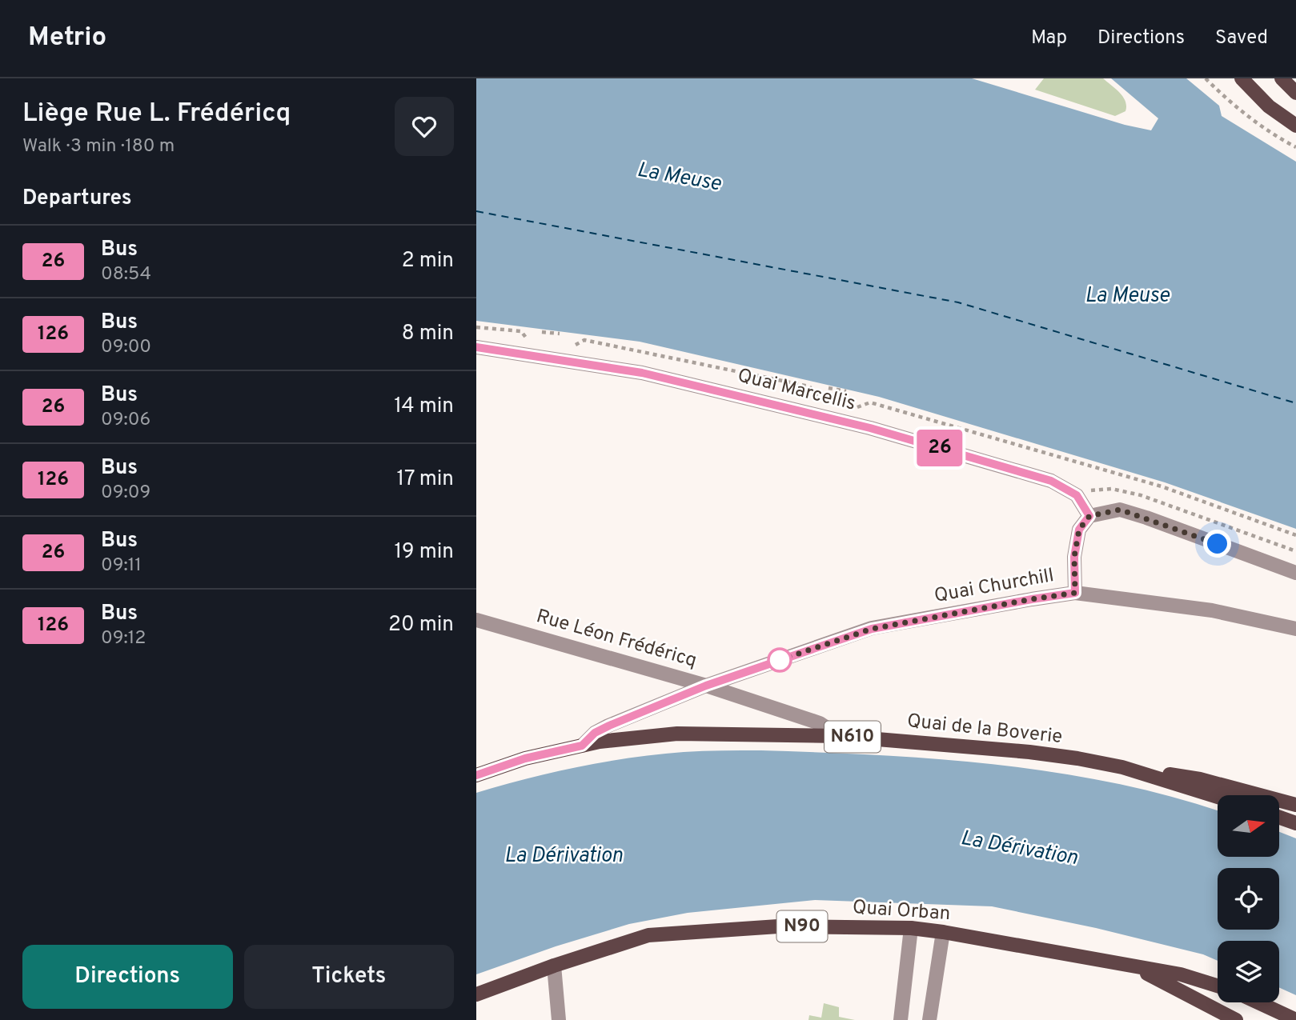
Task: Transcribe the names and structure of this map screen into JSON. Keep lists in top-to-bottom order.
{
  "streets": {
    "main road": [
      "Quai de la Boverie",
      "N610",
      "Quai Orban",
      "N90"
    ],
    "street": ["Quai Marcellis", "Quai Churchill", "Rue Léon Frédéricq"]
  },
  "crossings": [
    ["Quai Churchill", "Rue Léon Frédéricq"],
    ["Quai Churchill", "Quai de la Boverie"],
    ["Rue Léon Frédéricq", "Quai de la Boverie"],
    ["Quai de la Boverie", "N610"]
  ],
  "water": ["La Meuse", "La Dérivation"],
  "lines": ["bus line 26"],
  "north": "right",
  "page": {
    "header": "Metrio",
    "nav": ["Map", "Directions", "Saved"],
    "heading": [
      ["Liège Rue L. Frédéricq", "Walk · 3 min · 180 m"],
      "Departures"
    ],
    "on_map": "26",
    "list": [
      {
        "mark": "26",
        "name": "Bus",
        "note": "08:54",
        "value": "2 min"
      },
      {
        "mark": "126",
        "name": "Bus",
        "note": "09:00",
        "value": "8 min"
      },
      {
        "mark": "26",
        "name": "Bus",
        "note": "09:06",
        "value": "14 min"
      },
      {
        "mark": "126",
        "name": "Bus",
        "note": "09:09",
        "value": "17 min"
      },
      {
        "mark": "26",
        "name": "Bus",
        "note": "09:11",
        "value": "19 min"
      },
      {
        "mark": "126",
        "name": "Bus",
        "note": "09:12",
        "value": "20 min"
      }
    ],
    "buttons": ["Directions", "Tickets"]
  }
}
